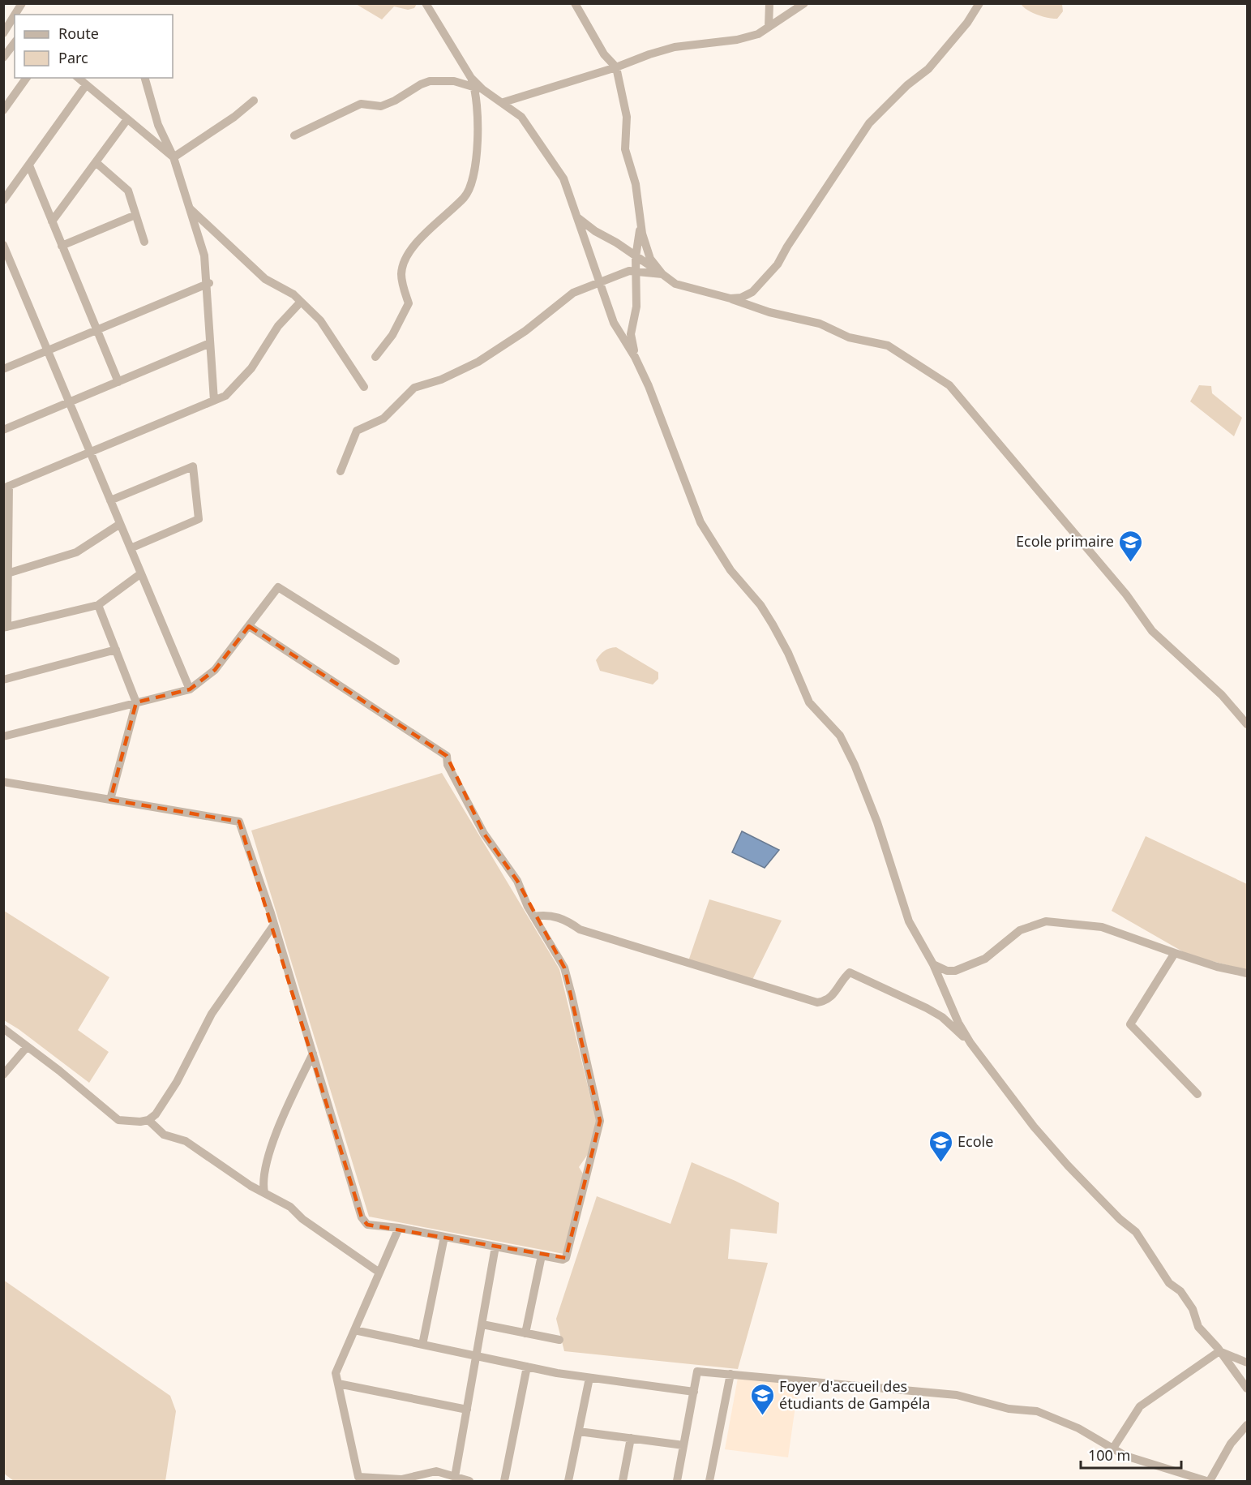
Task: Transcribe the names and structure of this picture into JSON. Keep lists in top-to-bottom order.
{
  "places": {
    "school or university": ["Ecole primaire", "Ecole", "Foyer d'accueil des étudiants de Gampéla"]
  },
  "legend": ["Route", "Parc"],
  "scale_bar": "100 m"
}
